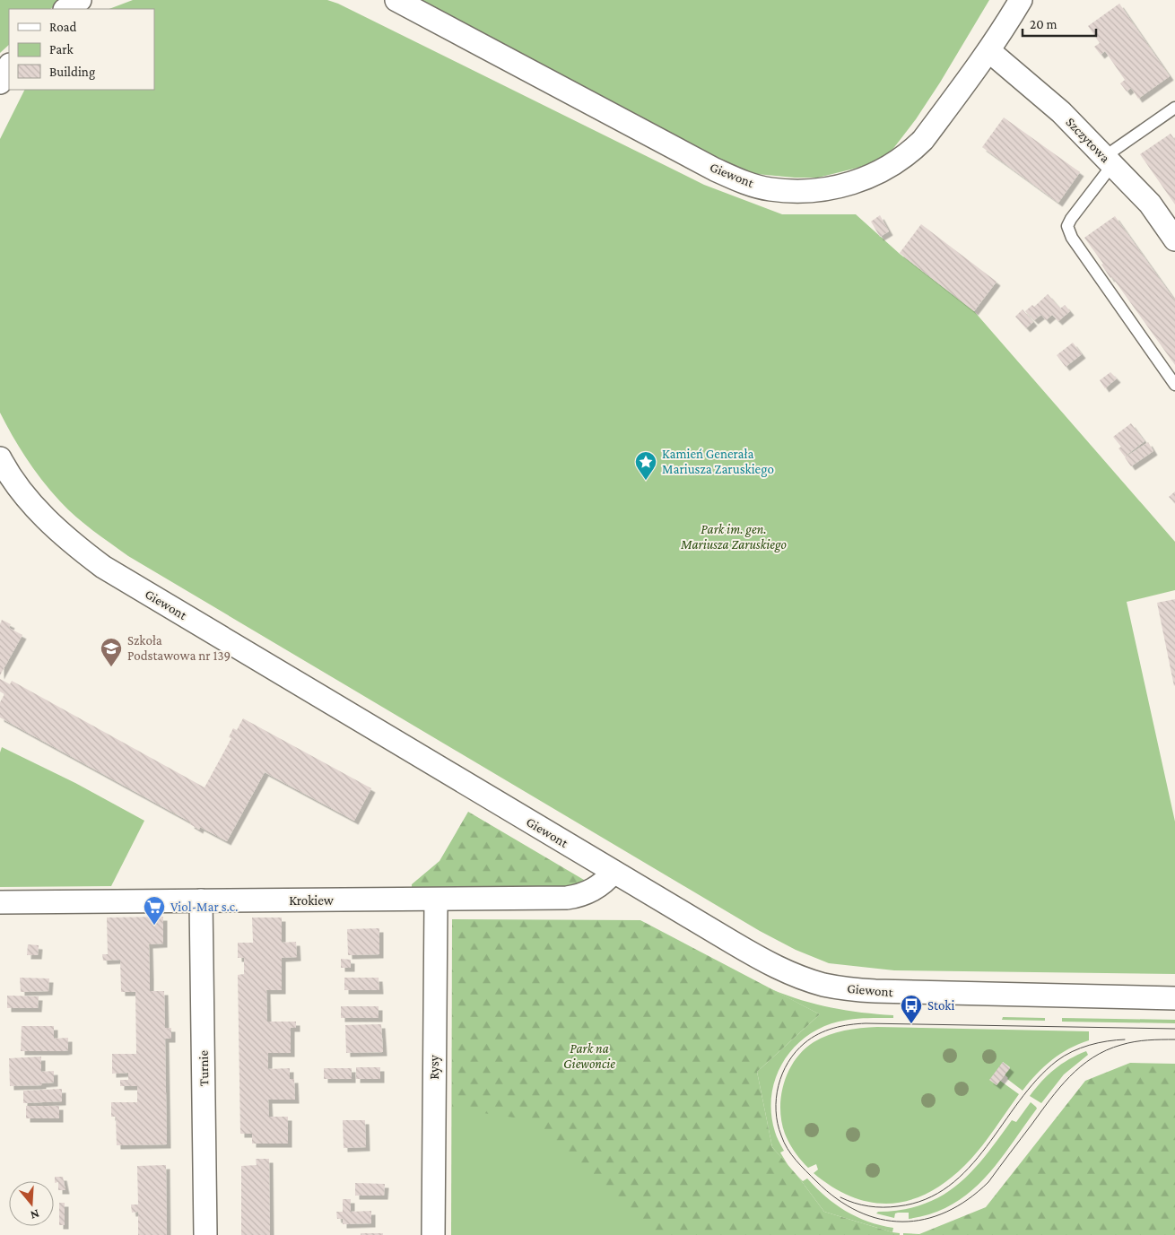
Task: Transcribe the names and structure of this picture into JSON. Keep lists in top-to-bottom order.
{
  "streets": {
    "street": [
      "Szczytowa",
      "Giewont",
      "Krokiew",
      "Rysy",
      "Turnie"
    ]
  },
  "crossings": [
    ["Szczytowa", "Giewont"],
    ["Giewont", "Krokiew"],
    ["Krokiew", "Rysy"],
    ["Krokiew", "Turnie"]
  ],
  "parks": ["Park im. gen. Mariusza Zaruskiego", "Park na Giewoncie"],
  "places": {
    "place": ["Kamień Generała Mariusza Zaruskiego"],
    "school or university": ["Szkoła Podstawowa nr 139"],
    "supermarket": ["Viol-Mar s.c."],
    "bus stop": ["Stoki"]
  },
  "legend": ["Road", "Park", "Building"],
  "scale_bar": "20 m",
  "north": "bottom"
}
